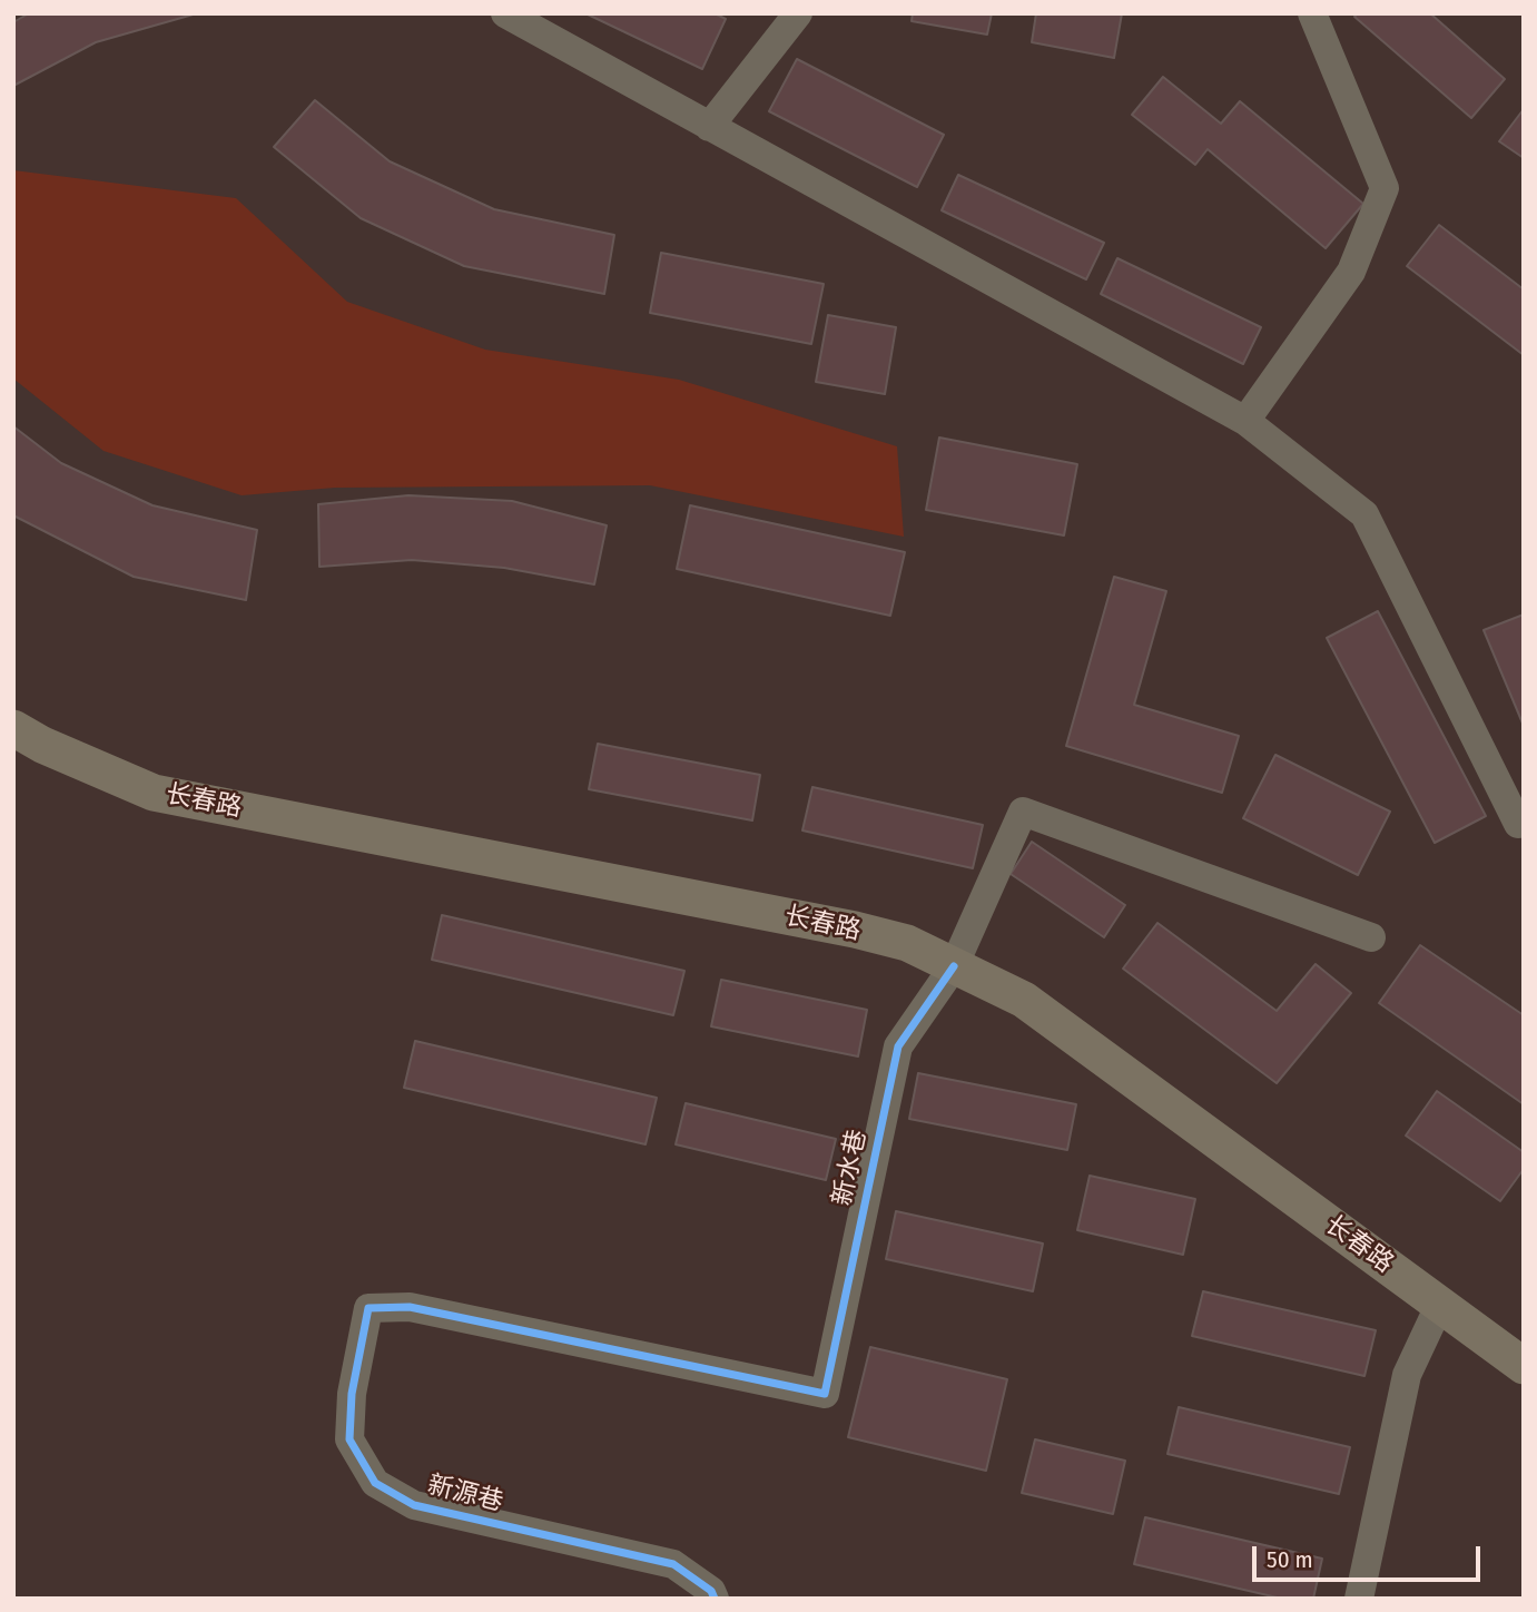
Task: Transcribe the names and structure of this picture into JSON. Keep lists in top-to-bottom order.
{
  "streets": {
    "main road": ["长春路"],
    "street": ["新水巷", "新源巷"]
  },
  "crossings": [
    ["长春路", "新水巷"],
    ["新水巷", "新源巷"]
  ],
  "scale_bar": "50 m"
}
